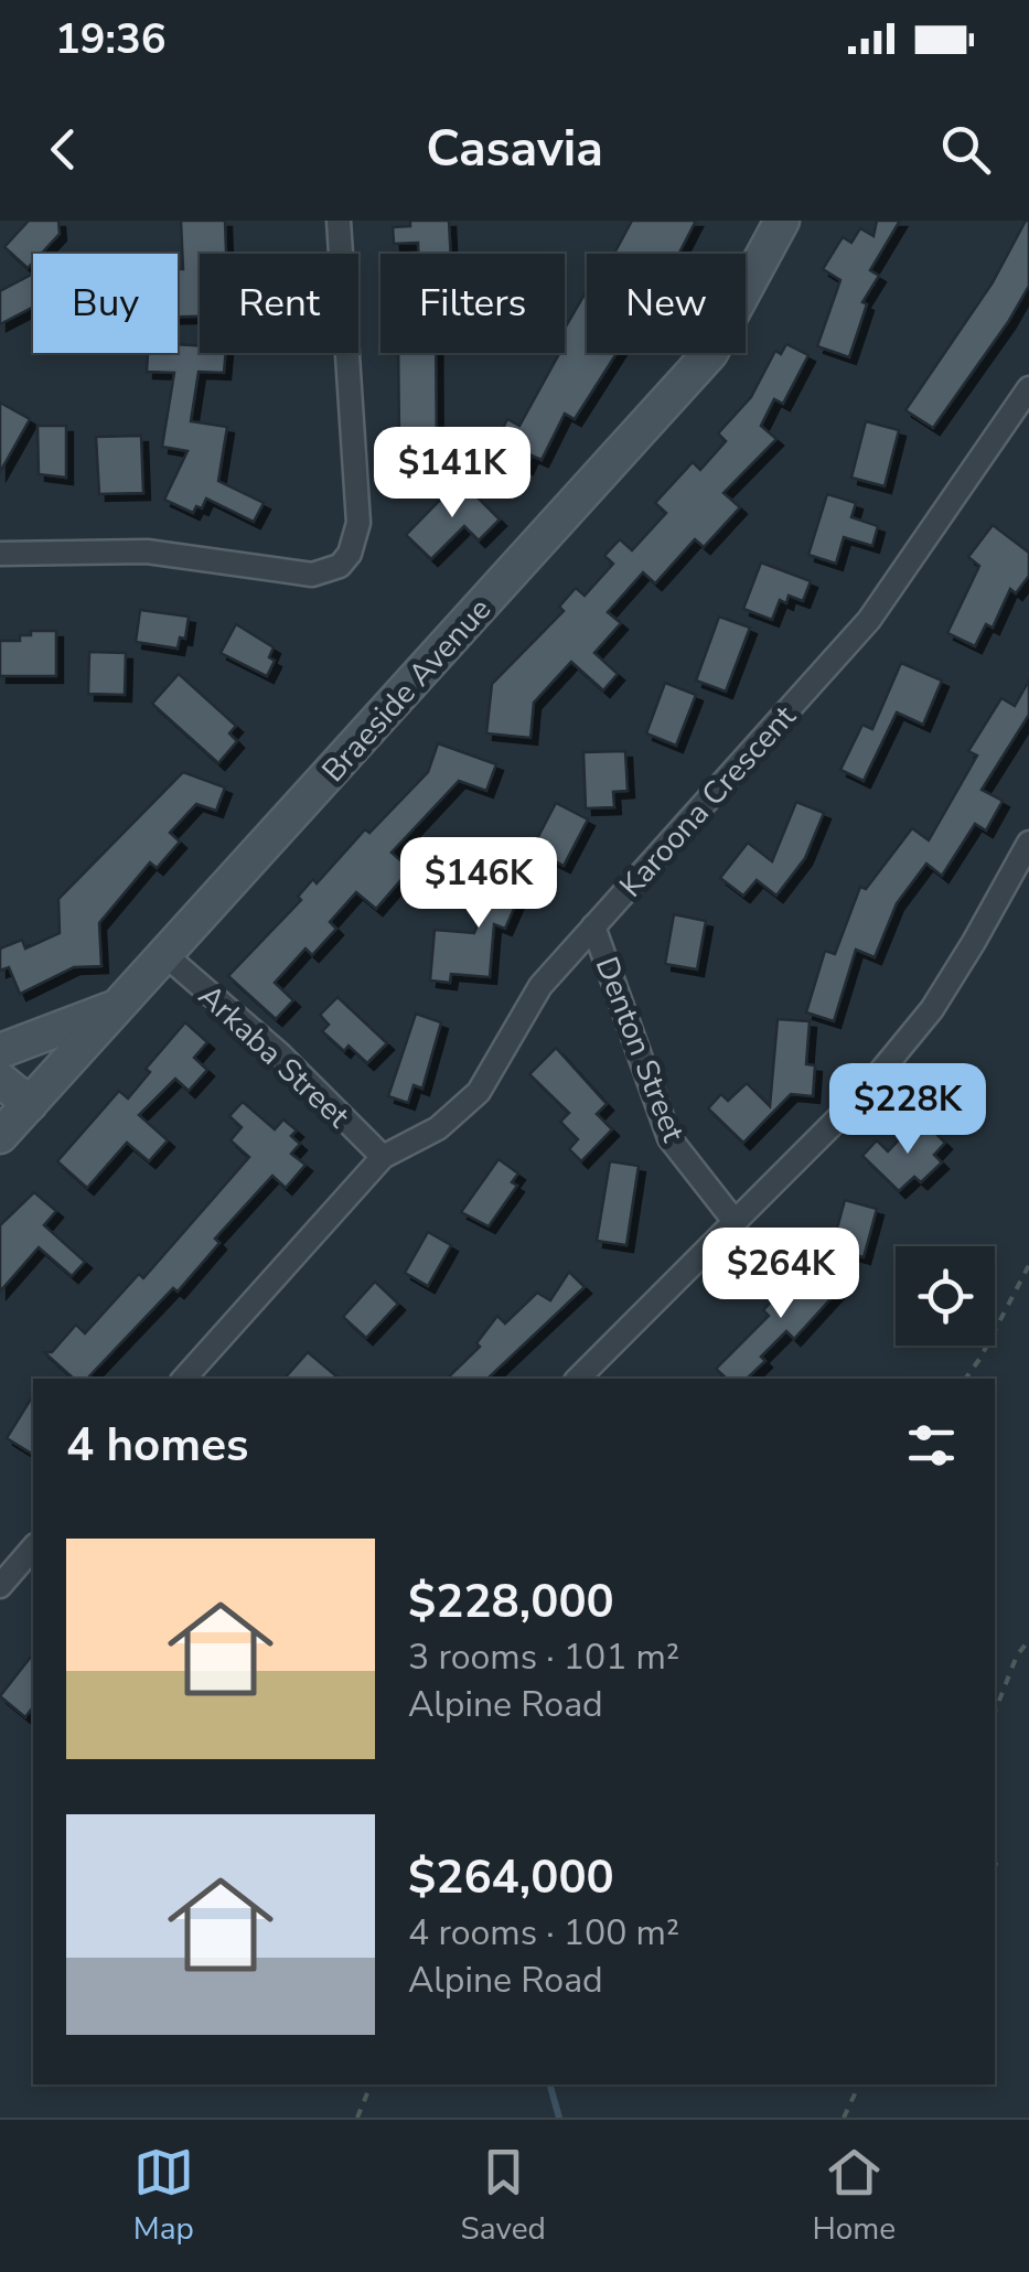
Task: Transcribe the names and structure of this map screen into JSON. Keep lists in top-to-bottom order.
{
  "streets": {
    "street": [
      "Braeside Avenue",
      "Karoona Crescent",
      "Denton Street",
      "Arkaba Street"
    ]
  },
  "crossings": [
    ["Braeside Avenue", "Arkaba Street"],
    ["Karoona Crescent", "Denton Street"],
    ["Karoona Crescent", "Arkaba Street"]
  ],
  "page": {
    "status": "19:36",
    "header": "Casavia",
    "chip": [
      "Buy",
      "Rent",
      "Filters",
      "New"
    ],
    "price": [
      "$141K",
      "$146K",
      "$228K",
      "$264K"
    ],
    "heading": "4 homes",
    "list": [
      {
        "name": "$228,000",
        "note": "3 rooms · 101 m² · Alpine Road"
      },
      {
        "name": "$264,000",
        "note": "4 rooms · 100 m² · Alpine Road"
      }
    ],
    "tabs": ["Map", "Saved", "Home"]
  }
}
